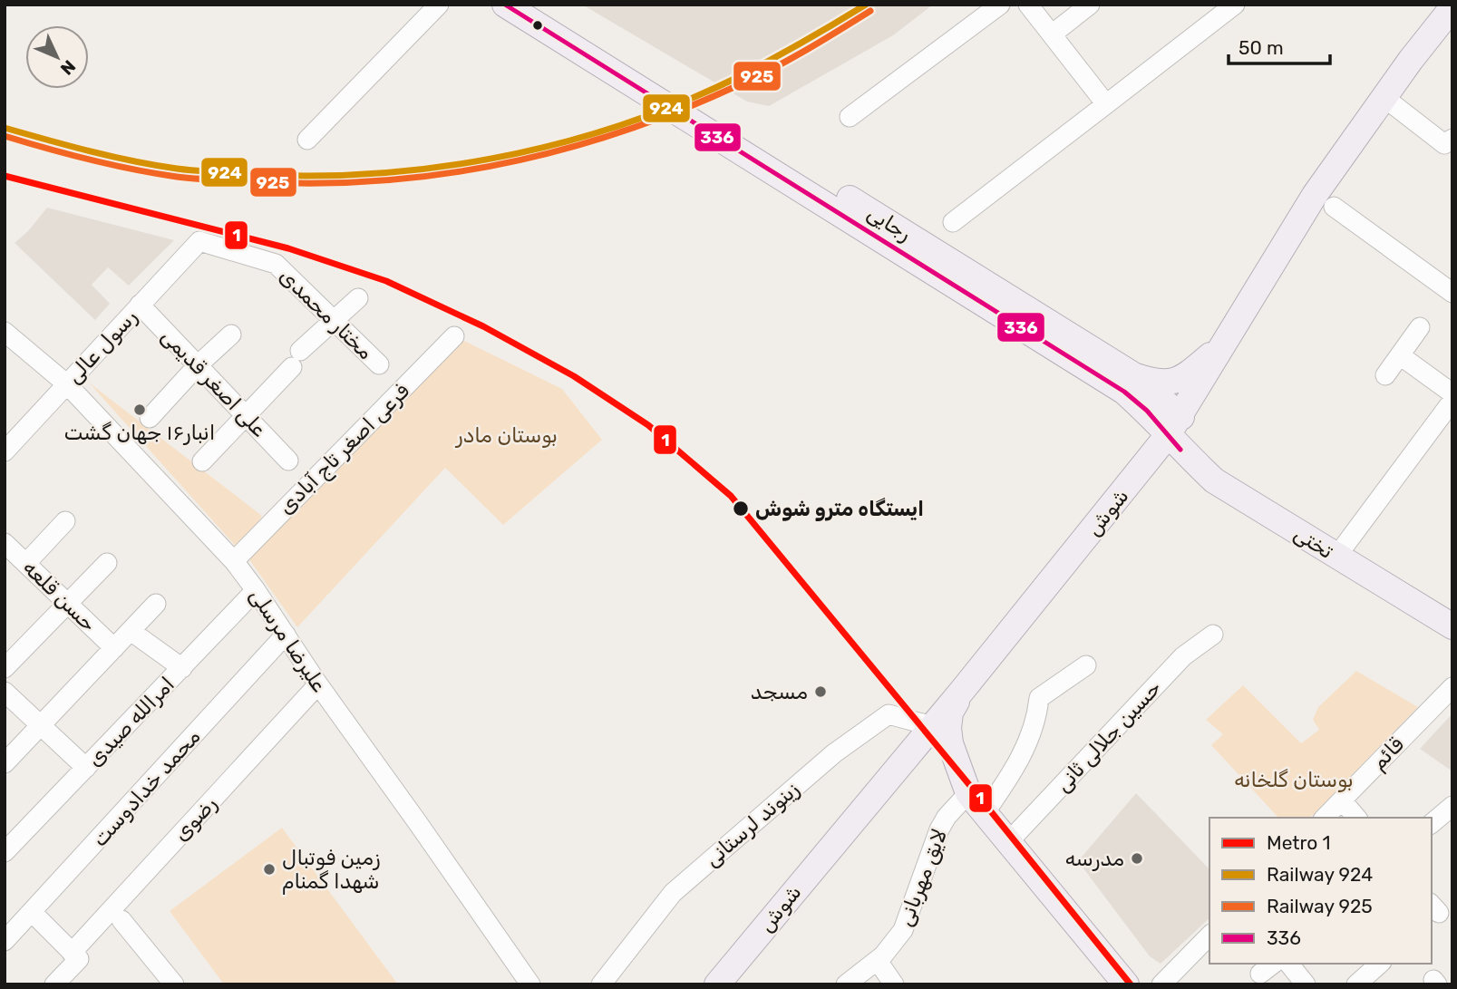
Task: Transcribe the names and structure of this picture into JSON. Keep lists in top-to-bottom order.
{
  "streets": {
    "main road": ["رجایی", "شوش", "تختی"],
    "street": [
      "مختار محمدی",
      "رسول عالی",
      "علی اصغر قدیمی",
      "فرعی اصغر تاج آبادی",
      "حسن قلعه",
      "علیرضا مرسلی",
      "امرالله صیدی",
      "حسین جلالی ثانی",
      "قائم",
      "محمد خدادوست",
      "رضوی",
      "زینوند لرستانی",
      "لایق مهربانی"
    ]
  },
  "crossings": [
    ["رجایی", "تختی"],
    ["مختار محمدی", "رسول عالی"],
    ["رسول عالی", "علی اصغر قدیمی"],
    ["رسول عالی", "علیرضا مرسلی"],
    ["فرعی اصغر تاج آبادی", "علیرضا مرسلی"],
    ["شوش", "تختی"],
    ["شوش", "زینوند لرستانی"],
    ["علیرضا مرسلی", "امرالله صیدی"],
    ["علیرضا مرسلی", "محمد خدادوست"],
    ["علیرضا مرسلی", "رضوی"]
  ],
  "parks": ["بوستان مادر", "بوستان گلخانه"],
  "places": [
    "انبار۱۶ جهان گشت",
    "ایستگاه مترو شوش",
    "مسجد",
    "مدرسه",
    "زمین فوتبال شهدا گمنام"
  ],
  "lines": [
    "rail line 924",
    "transit line 336",
    "rail line 925",
    "metro line 1"
  ],
  "legend": [
    "Metro 1",
    "Railway 924",
    "Railway 925",
    "336"
  ],
  "scale_bar": "50 m",
  "north": "bottom right"
}
